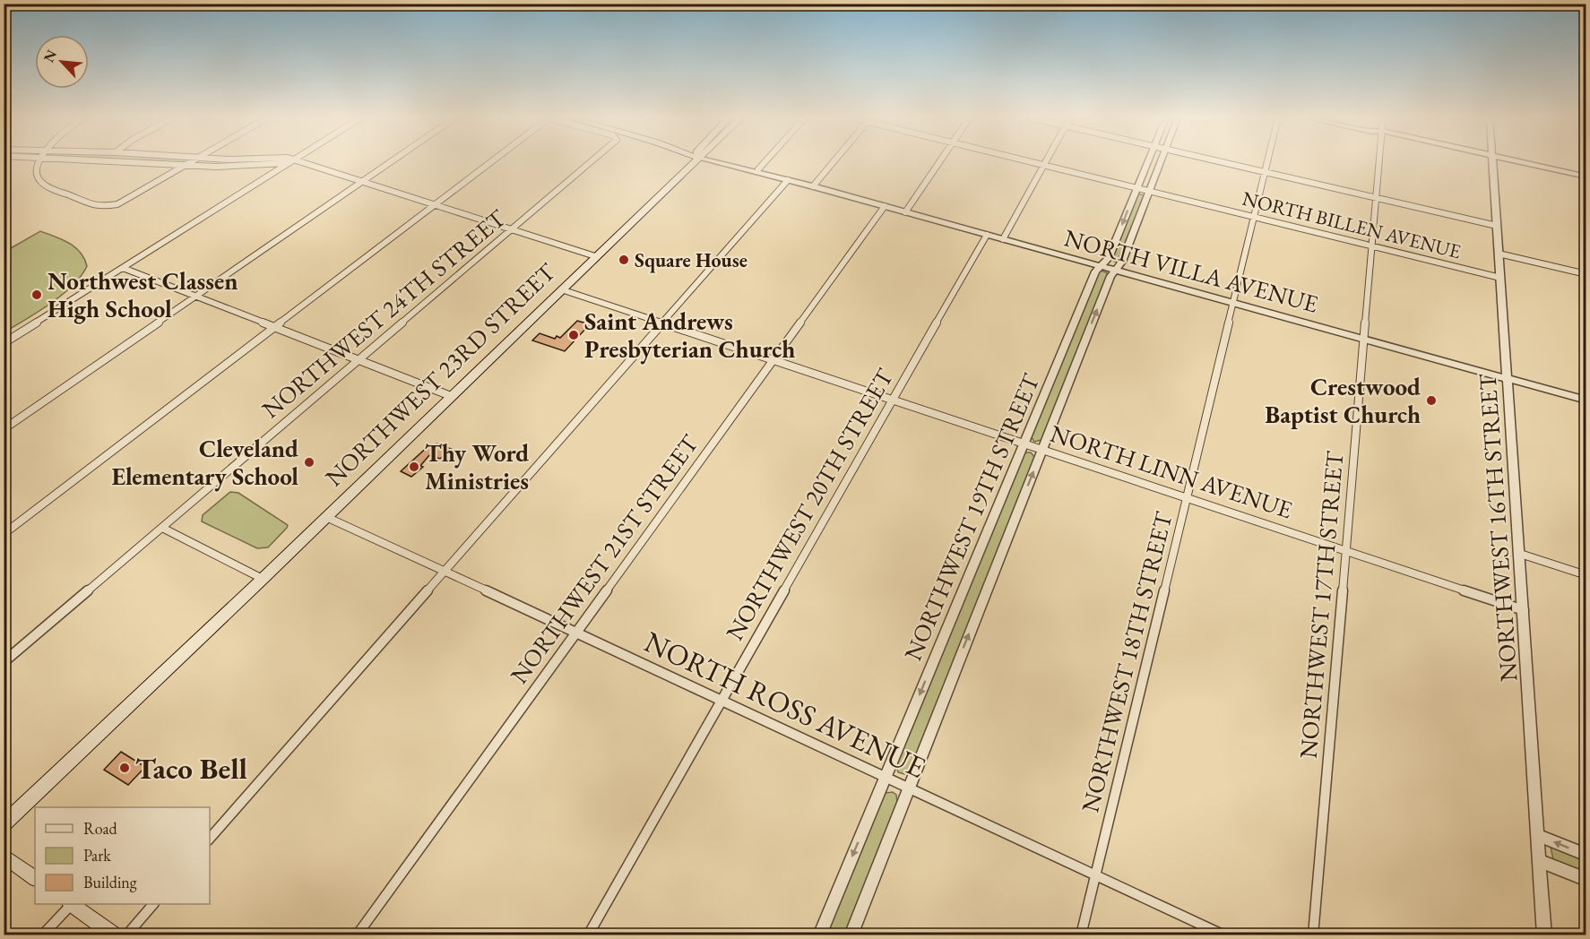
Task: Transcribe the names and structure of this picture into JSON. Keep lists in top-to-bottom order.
{
  "streets": {
    "main road": ["NORTHWEST 23RD STREET"],
    "street": [
      "NORTH BILLEN AVENUE",
      "NORTH VILLA AVENUE",
      "NORTHWEST 24TH STREET",
      "NORTH LINN AVENUE",
      "NORTHWEST 20TH STREET",
      "NORTHWEST 19TH STREET",
      "NORTHWEST 16TH STREET",
      "NORTHWEST 21ST STREET",
      "NORTHWEST 17TH STREET",
      "NORTHWEST 18TH STREET",
      "NORTH ROSS AVENUE"
    ]
  },
  "crossings": [
    ["NORTH BILLEN AVENUE", "NORTHWEST 19TH STREET"],
    ["NORTH BILLEN AVENUE", "NORTHWEST 16TH STREET"],
    ["NORTH BILLEN AVENUE", "NORTHWEST 17TH STREET"],
    ["NORTH BILLEN AVENUE", "NORTHWEST 18TH STREET"],
    ["NORTH VILLA AVENUE", "NORTHWEST 20TH STREET"],
    ["NORTH VILLA AVENUE", "NORTHWEST 19TH STREET"],
    ["NORTH VILLA AVENUE", "NORTHWEST 16TH STREET"],
    ["NORTH VILLA AVENUE", "NORTHWEST 21ST STREET"],
    ["NORTH VILLA AVENUE", "NORTHWEST 17TH STREET"],
    ["NORTH VILLA AVENUE", "NORTHWEST 18TH STREET"],
    ["NORTHWEST 23RD STREET", "NORTH LINN AVENUE"],
    ["NORTHWEST 23RD STREET", "NORTH ROSS AVENUE"],
    ["NORTH LINN AVENUE", "NORTHWEST 20TH STREET"],
    ["NORTH LINN AVENUE", "NORTHWEST 19TH STREET"],
    ["NORTH LINN AVENUE", "NORTHWEST 16TH STREET"],
    ["NORTH LINN AVENUE", "NORTHWEST 21ST STREET"],
    ["NORTH LINN AVENUE", "NORTHWEST 17TH STREET"],
    ["NORTH LINN AVENUE", "NORTHWEST 18TH STREET"],
    ["NORTHWEST 20TH STREET", "NORTH ROSS AVENUE"],
    ["NORTHWEST 19TH STREET", "NORTH ROSS AVENUE"],
    ["NORTHWEST 21ST STREET", "NORTH ROSS AVENUE"],
    ["NORTHWEST 18TH STREET", "NORTH ROSS AVENUE"]
  ],
  "places": [
    "Square House",
    "Northwest Classen High School",
    "Saint Andrews Presbyterian Church",
    "Crestwood Baptist Church",
    "Cleveland Elementary School",
    "Thy Word Ministries",
    "Taco Bell"
  ],
  "legend": ["Road", "Park", "Building"],
  "north": "top left"
}
